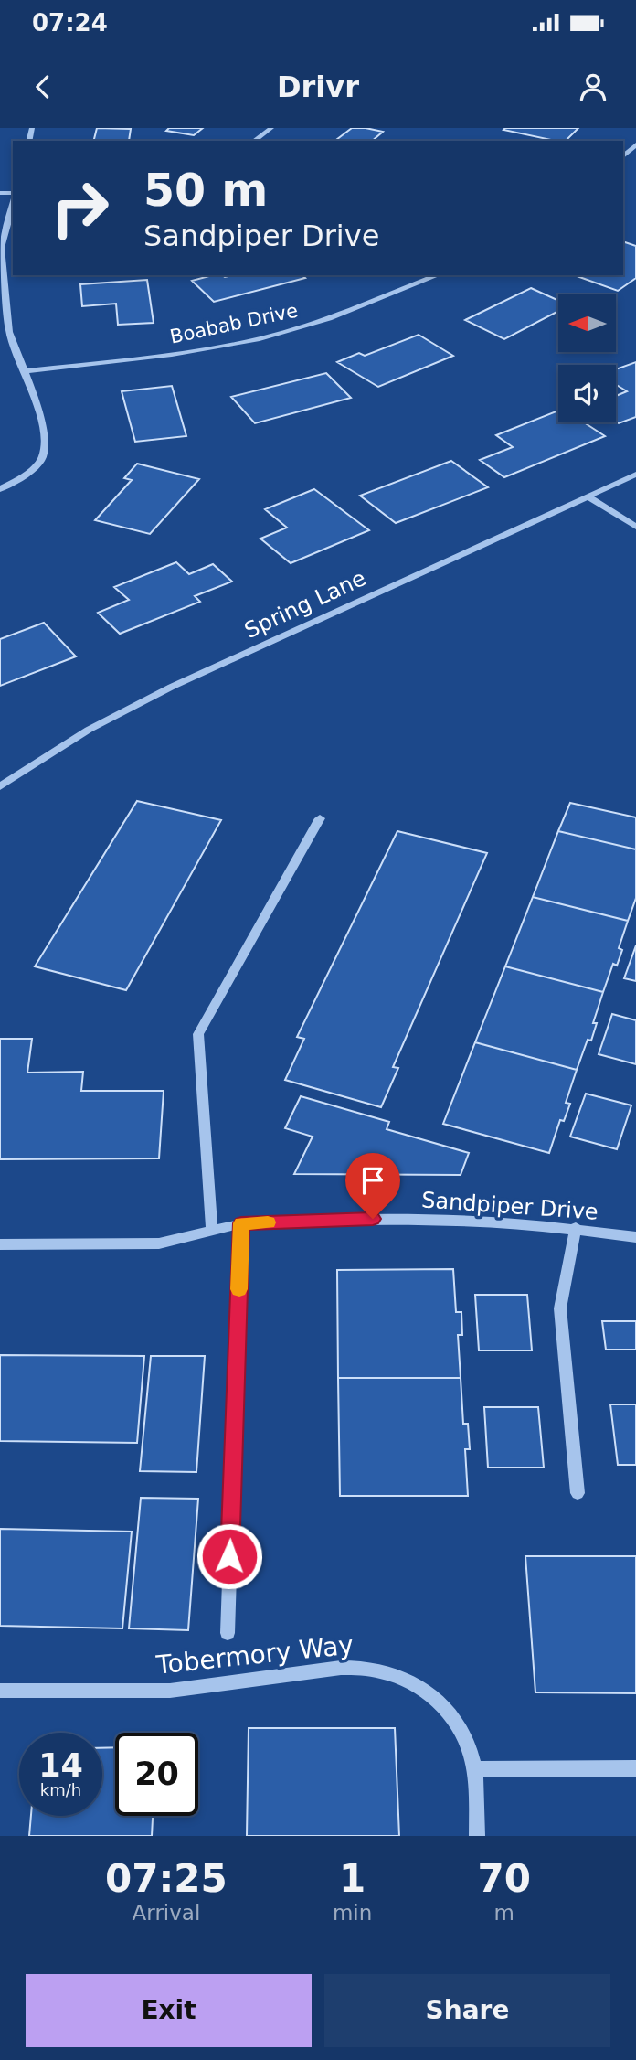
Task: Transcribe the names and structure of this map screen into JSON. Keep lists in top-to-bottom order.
{
  "streets": {
    "street": [
      "Boabab Drive",
      "Spring Lane",
      "Sandpiper Drive",
      "Tobermory Way"
    ]
  },
  "north": "left",
  "page": {
    "status": "07:24",
    "header": "Drivr",
    "turn": ["50 m", "Sandpiper Drive"],
    "speed": "14 km/h",
    "limit": "20",
    "eta": [
      "07:25",
      "Arrival",
      "1",
      "min",
      "70",
      "m"
    ],
    "buttons": ["Exit", "Share"]
  }
}
